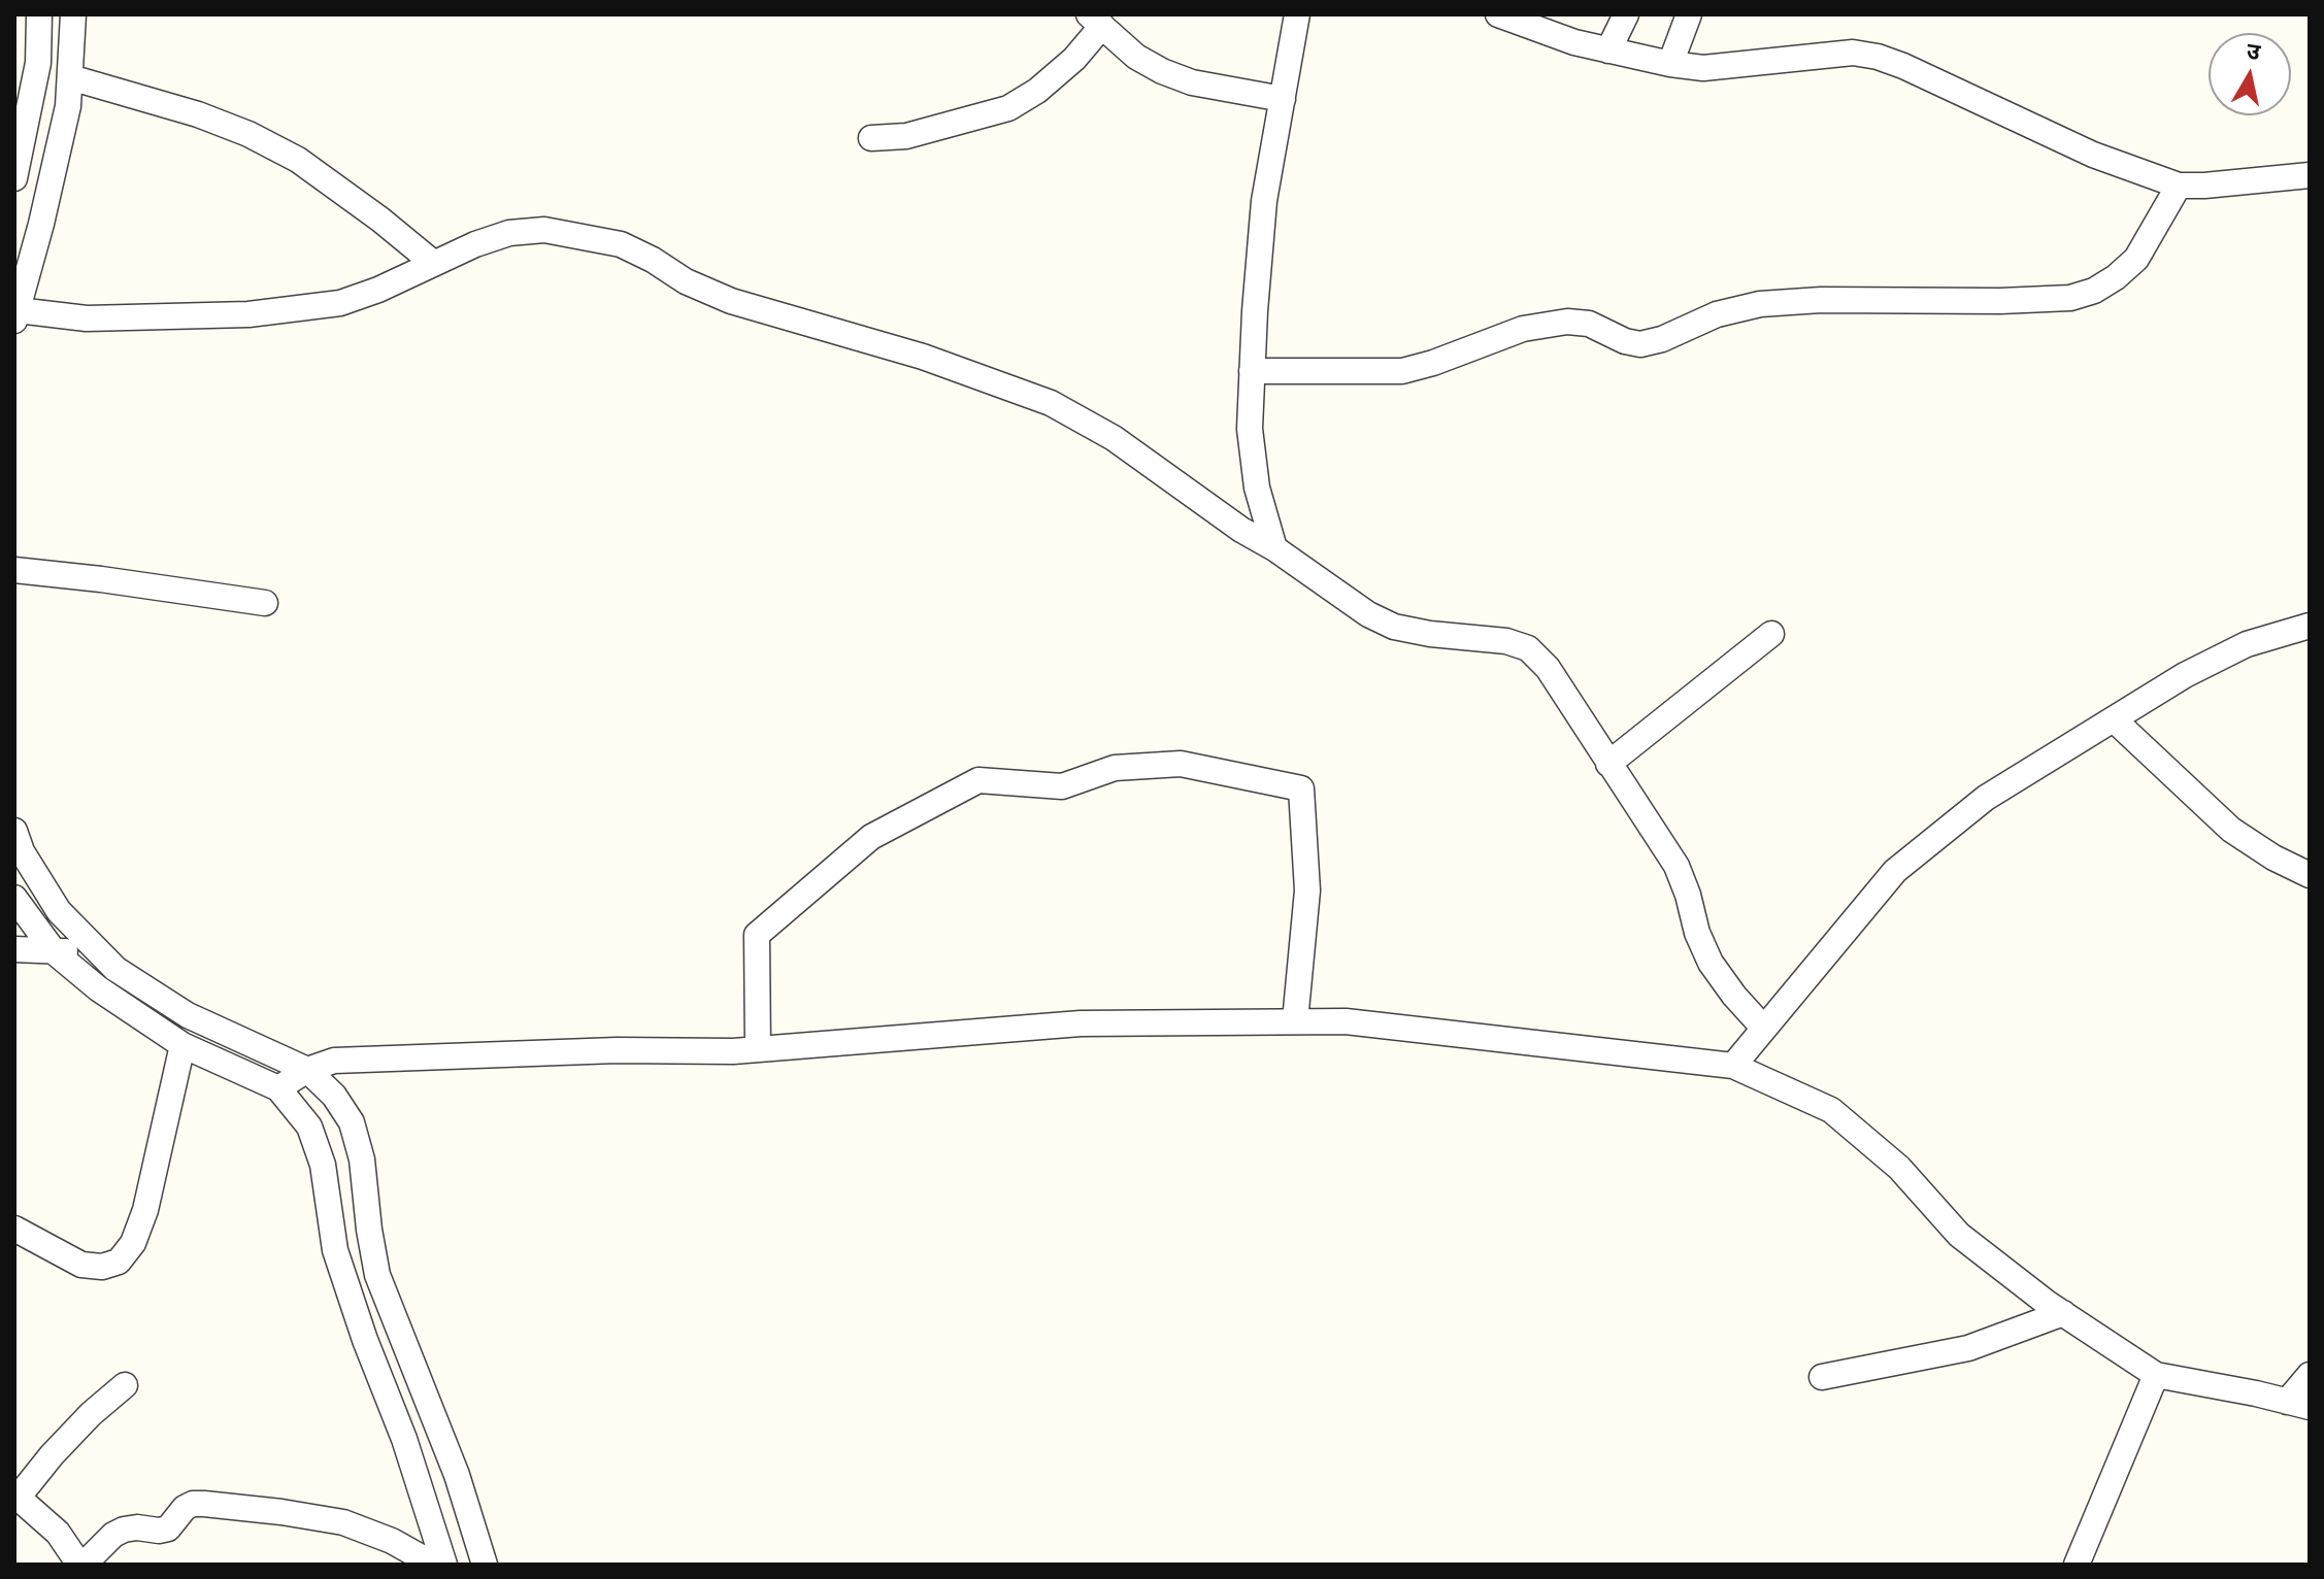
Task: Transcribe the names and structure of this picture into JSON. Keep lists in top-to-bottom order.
{
  "north": "top"
}
